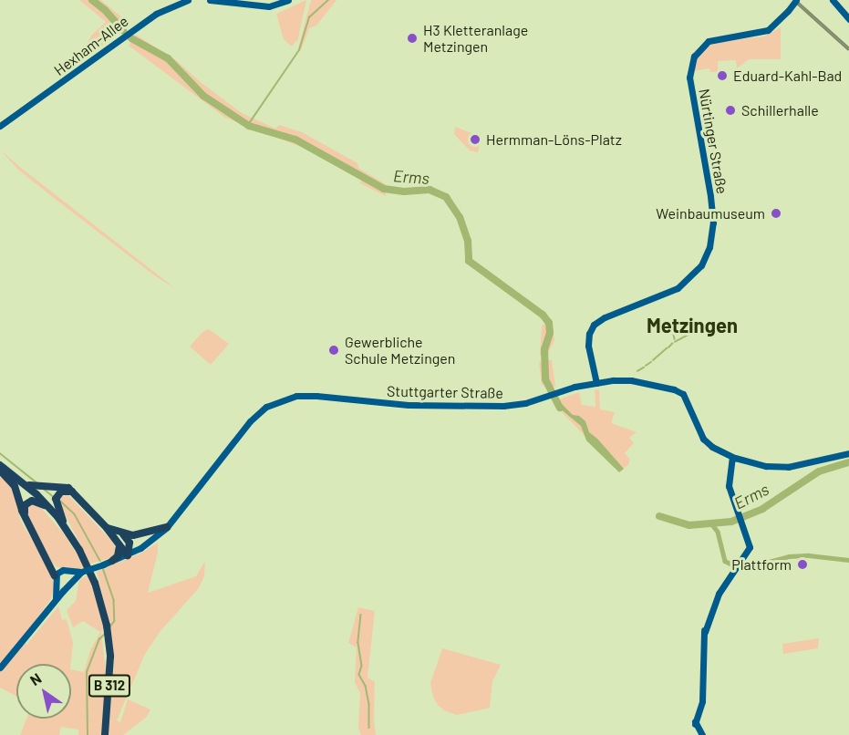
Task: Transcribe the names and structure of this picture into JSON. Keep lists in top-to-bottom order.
{
  "streets": {
    "highway": ["B 312"],
    "main road": ["Hexham-Allee", "Nürtinger Straße", "Stuttgarter Straße"]
  },
  "crossings": [
    ["Nürtinger Straße", "Stuttgarter Straße"]
  ],
  "districts": ["Metzingen"],
  "water": ["Erms"],
  "places": [
    "H3 Kletteranlage Metzingen",
    "Eduard-Kahl-Bad",
    "Schillerhalle",
    "Hermman-Löns-Platz",
    "Weinbaumuseum",
    "Gewerbliche Schule Metzingen",
    "Plattform"
  ],
  "north": "top left"
}
